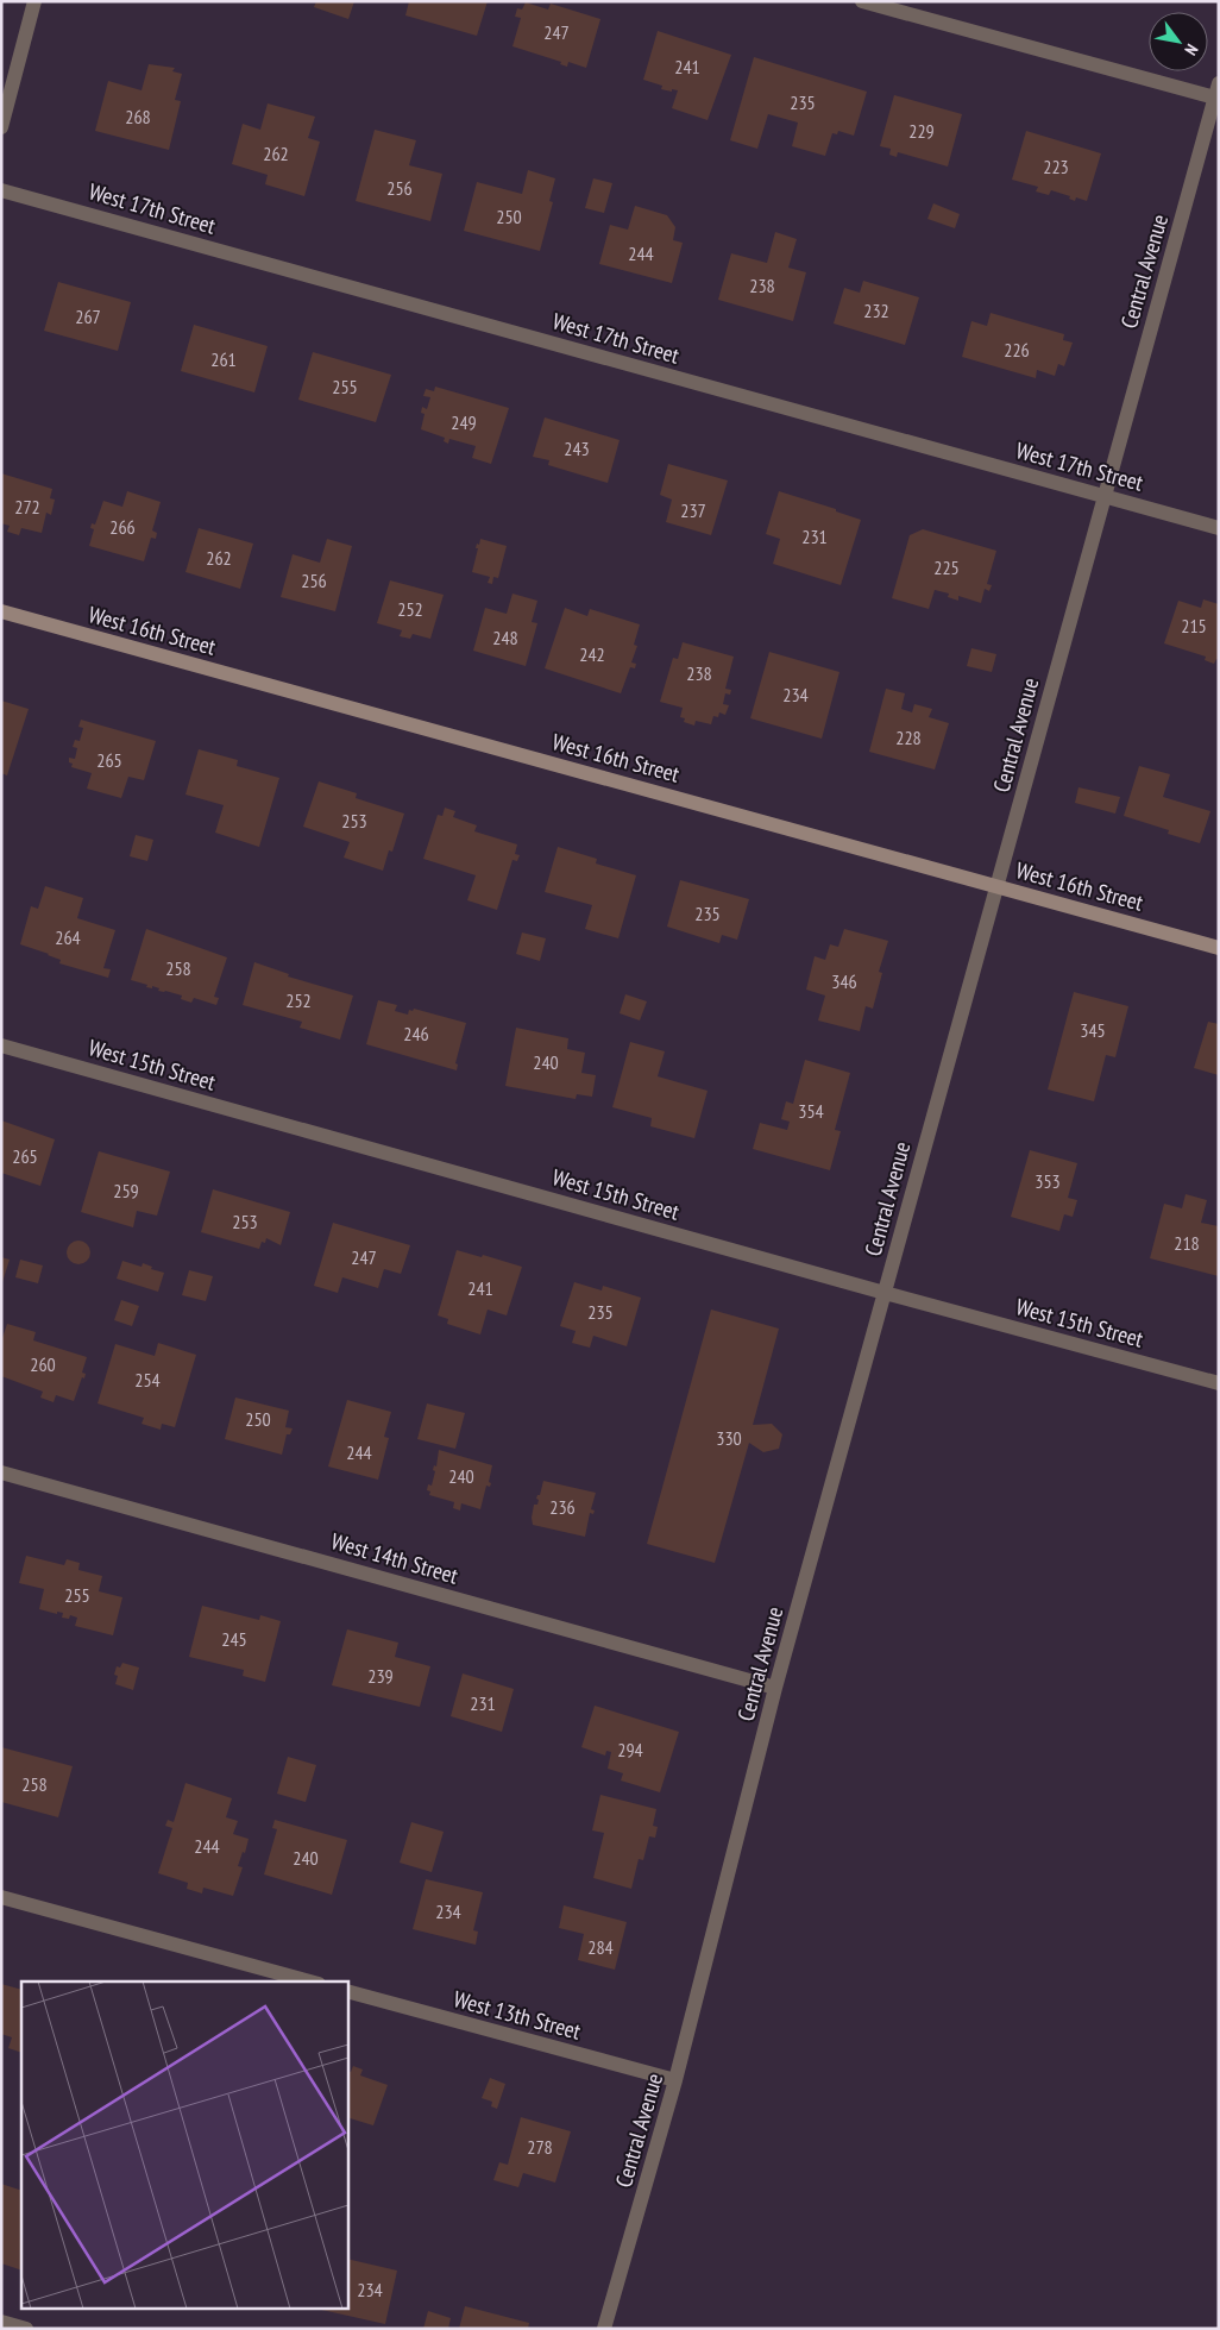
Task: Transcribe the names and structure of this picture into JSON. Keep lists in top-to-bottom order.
{
  "streets": {
    "street": [
      "West 17th Street",
      "Central Avenue",
      "West 16th Street",
      "West 15th Street",
      "West 14th Street",
      "West 13th Street"
    ]
  },
  "crossings": [
    ["West 17th Street", "Central Avenue"],
    ["Central Avenue", "West 16th Street"],
    ["Central Avenue", "West 15th Street"],
    ["Central Avenue", "West 14th Street"],
    ["Central Avenue", "West 13th Street"]
  ],
  "house_numbers": [
    "247",
    "241",
    "235",
    "268",
    "229",
    "262",
    "223",
    "256",
    "250",
    "244",
    "238",
    "232",
    "267",
    "226",
    "261",
    "255",
    "249",
    "243",
    "272",
    "237",
    "266",
    "231",
    "262",
    "225",
    "256",
    "252",
    "215",
    "248",
    "242",
    "238",
    "234",
    "228",
    "265",
    "253",
    "235",
    "264",
    "258",
    "346",
    "252",
    "345",
    "246",
    "240",
    "354",
    "265",
    "353",
    "259",
    "253",
    "218",
    "247",
    "241",
    "235",
    "260",
    "254",
    "250",
    "330",
    "244",
    "240",
    "236",
    "255",
    "245",
    "239",
    "231",
    "294",
    "258",
    "244",
    "240",
    "234",
    "284",
    "278",
    "234"
  ],
  "north": "bottom right"
}
